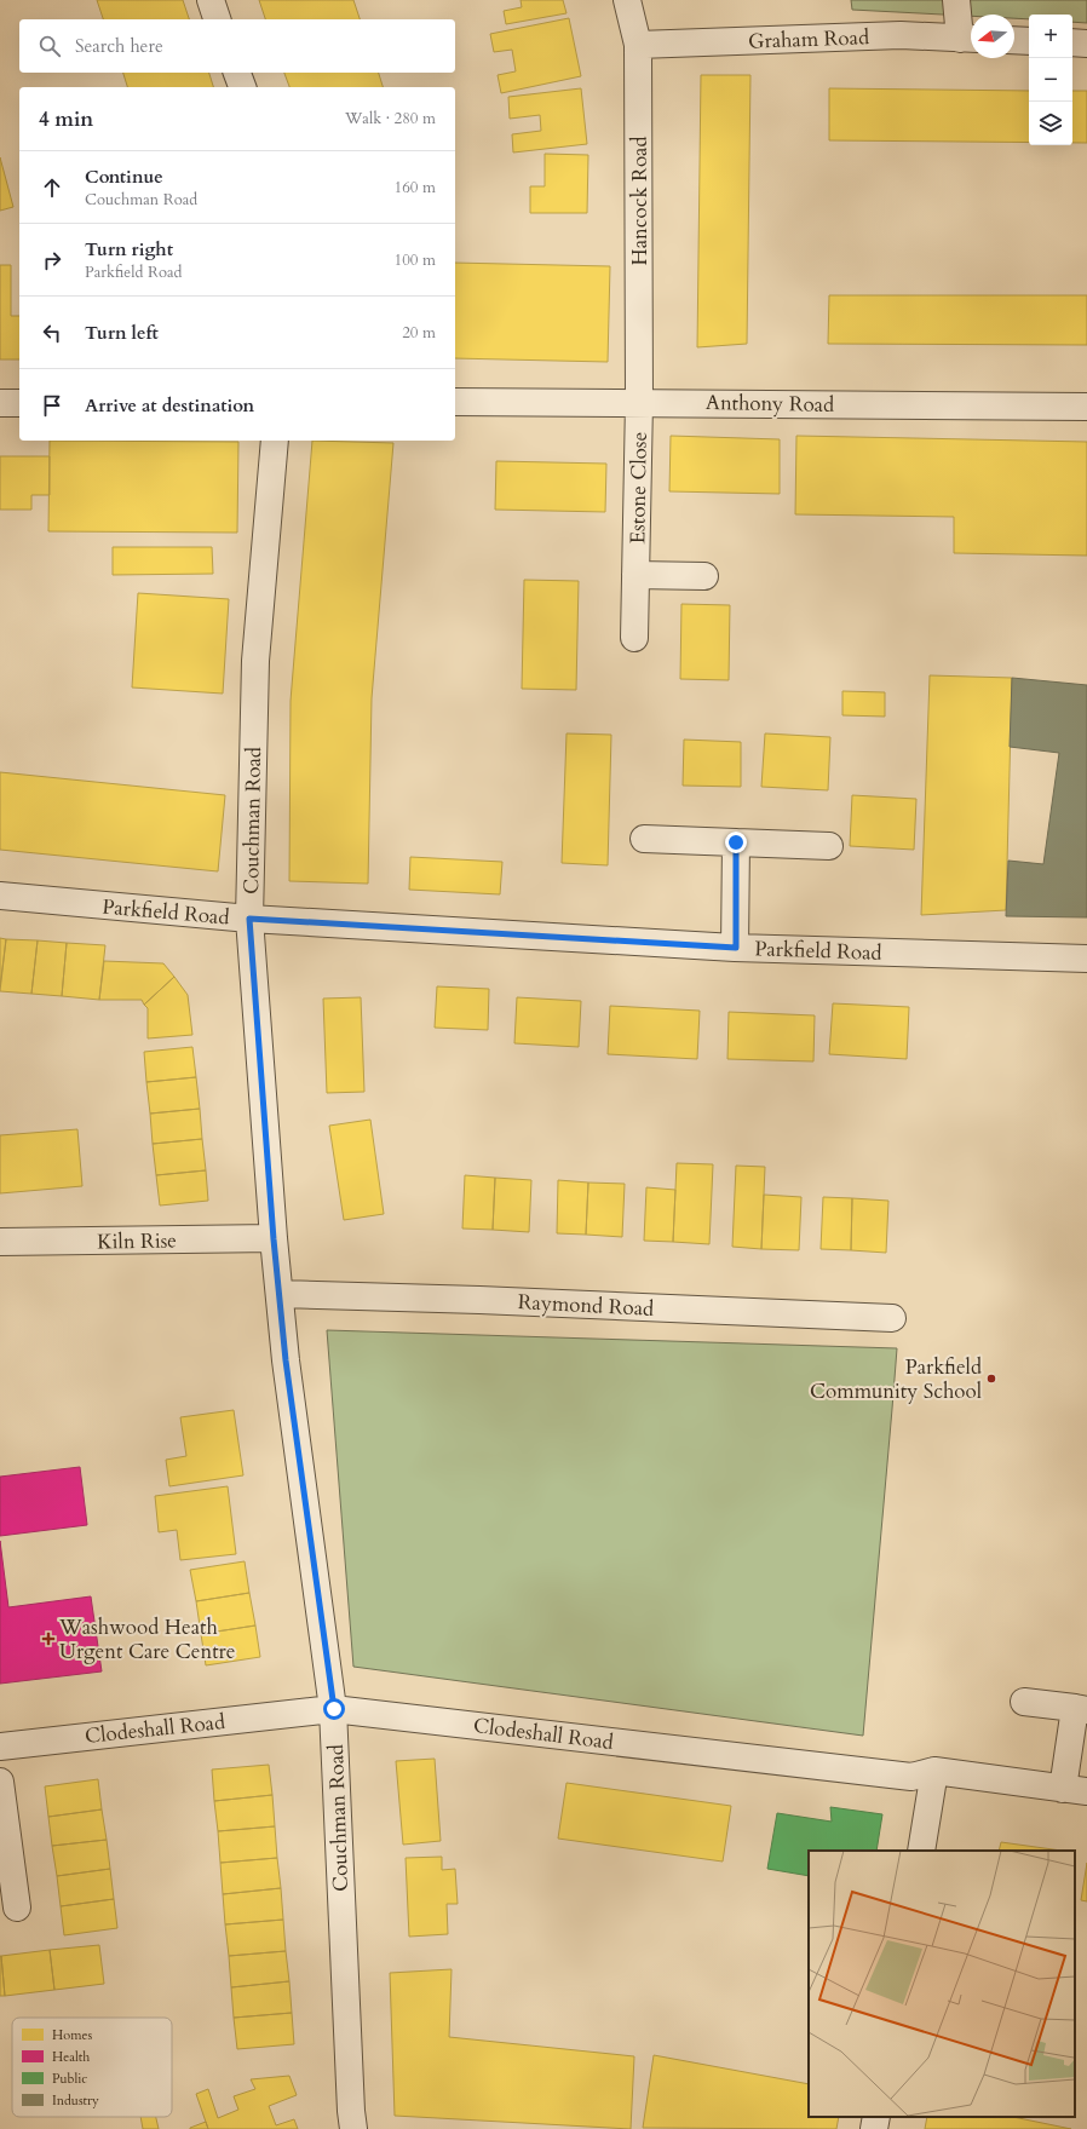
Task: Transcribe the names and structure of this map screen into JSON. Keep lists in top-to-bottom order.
{
  "streets": {
    "street": [
      "Graham Road",
      "Hancock Road",
      "Anthony Road",
      "Estone Close",
      "Couchman Road",
      "Parkfield Road",
      "Kiln Rise",
      "Raymond Road",
      "Clodeshall Road"
    ]
  },
  "crossings": [
    ["Graham Road", "Hancock Road"],
    ["Hancock Road", "Anthony Road"],
    ["Hancock Road", "Estone Close"],
    ["Anthony Road", "Estone Close"],
    ["Couchman Road", "Parkfield Road"],
    ["Couchman Road", "Kiln Rise"],
    ["Couchman Road", "Raymond Road"],
    ["Couchman Road", "Clodeshall Road"]
  ],
  "places": {
    "other": ["Parkfield Community School"],
    "health": ["Washwood Heath Urgent Care Centre"]
  },
  "legend": [
    "Homes",
    "Health",
    "Public",
    "Industry"
  ],
  "north": "left",
  "page": {
    "map_buttons": ["+", "−"],
    "search": "Search here",
    "heading": ["4 min", "Walk · 280 m"],
    "list": [
      ["Continue", "Couchman Road", "160 m"],
      ["Turn right", "Parkfield Road", "100 m"],
      ["Turn left", "20 m"],
      "Arrive at destination"
    ]
  }
}
